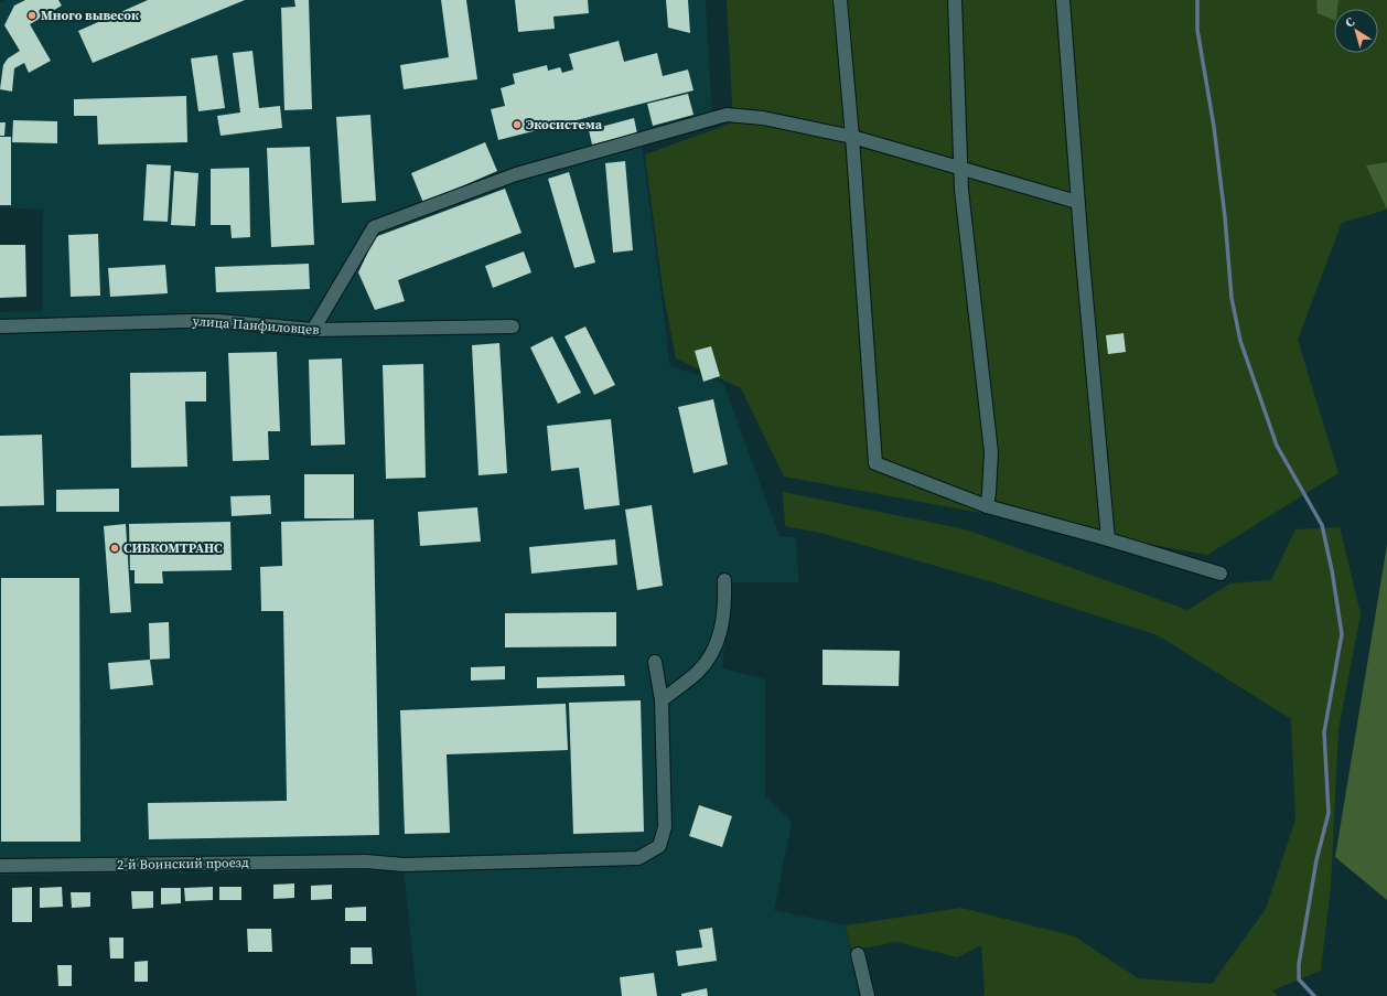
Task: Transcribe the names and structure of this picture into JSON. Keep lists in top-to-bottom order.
{
  "streets": {
    "street": ["улица Панфиловцев", "2-й Воинский проезд"]
  },
  "places": ["Много вывесок", "Экосистема", "СИБКОМТРАНС"],
  "north": "top left"
}
